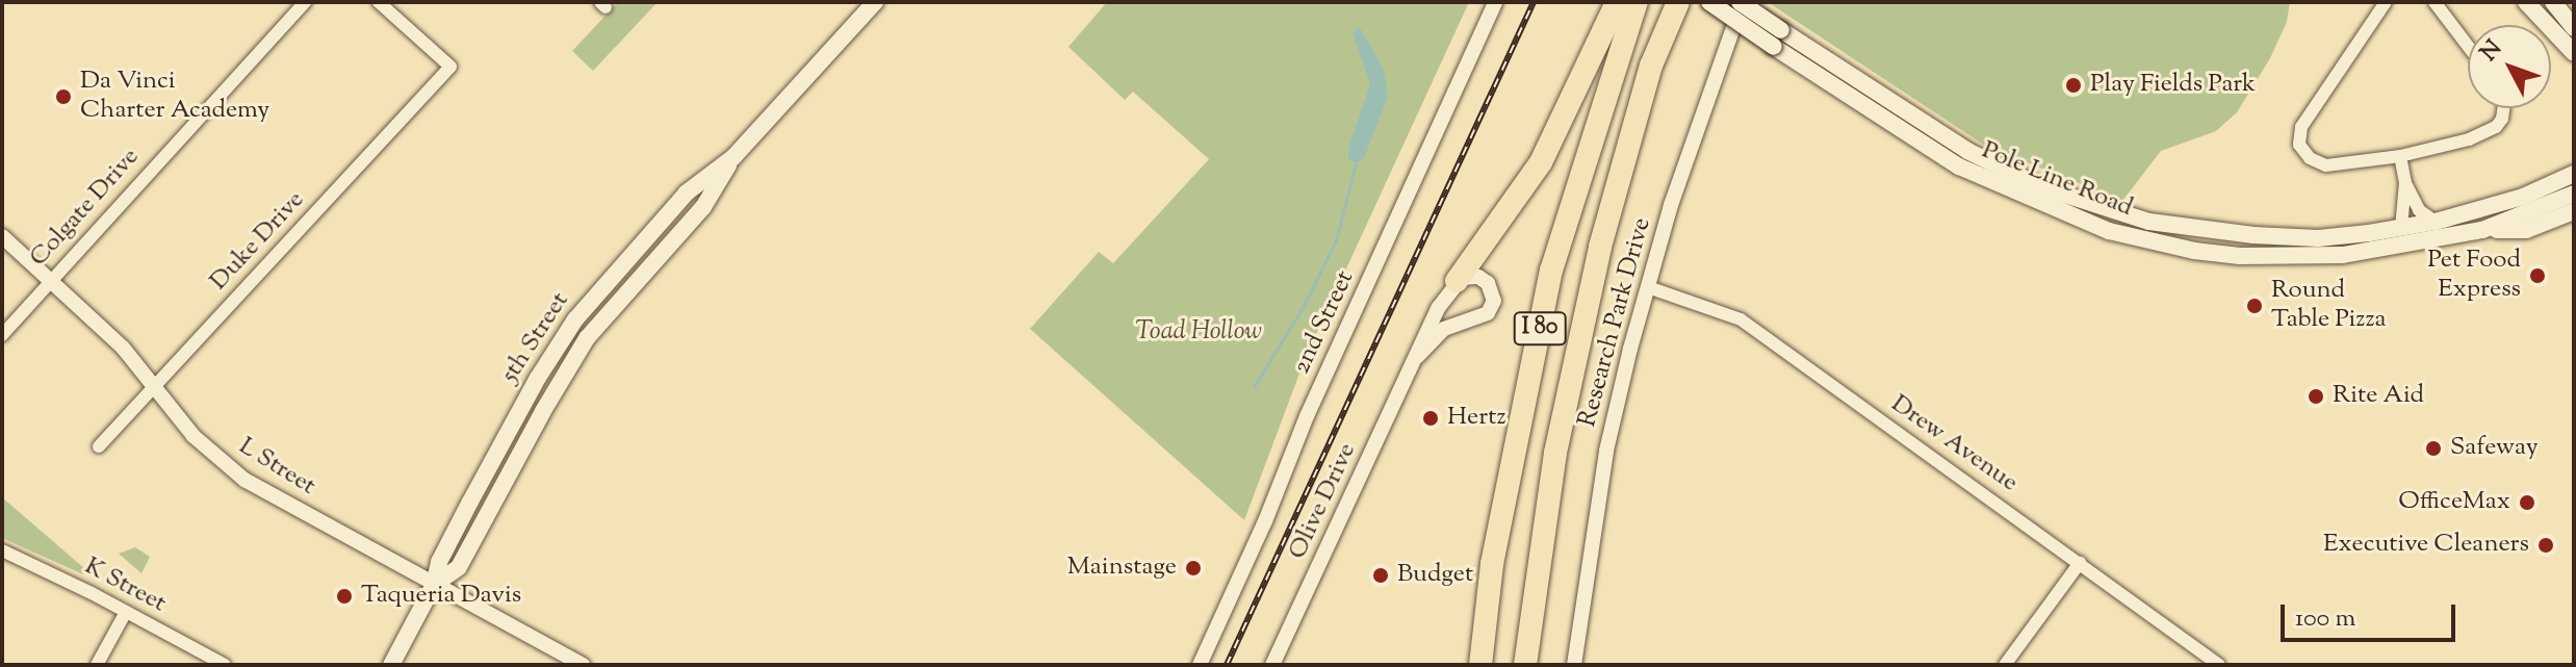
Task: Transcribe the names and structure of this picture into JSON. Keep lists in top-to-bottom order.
{
  "streets": {
    "highway": ["I 80"],
    "main road": ["Pole Line Road", "5th Street"],
    "street": [
      "Colgate Drive",
      "Duke Drive",
      "2nd Street",
      "Research Park Drive",
      "Drew Avenue",
      "L Street",
      "Olive Drive",
      "K Street"
    ]
  },
  "crossings": [
    ["Pole Line Road", "Research Park Drive"],
    ["Colgate Drive", "L Street"],
    ["Duke Drive", "L Street"],
    ["Research Park Drive", "Drew Avenue"],
    ["5th Street", "L Street"]
  ],
  "parks": ["Toad Hollow"],
  "places": [
    "Play Fields Park",
    "Da Vinci Charter Academy",
    "Pet Food Express",
    "Round Table Pizza",
    "Rite Aid",
    "Hertz",
    "Safeway",
    "OfficeMax",
    "Executive Cleaners",
    "Mainstage",
    "Budget",
    "Taqueria Davis"
  ],
  "scale_bar": "100 m",
  "north": "top left"
}
